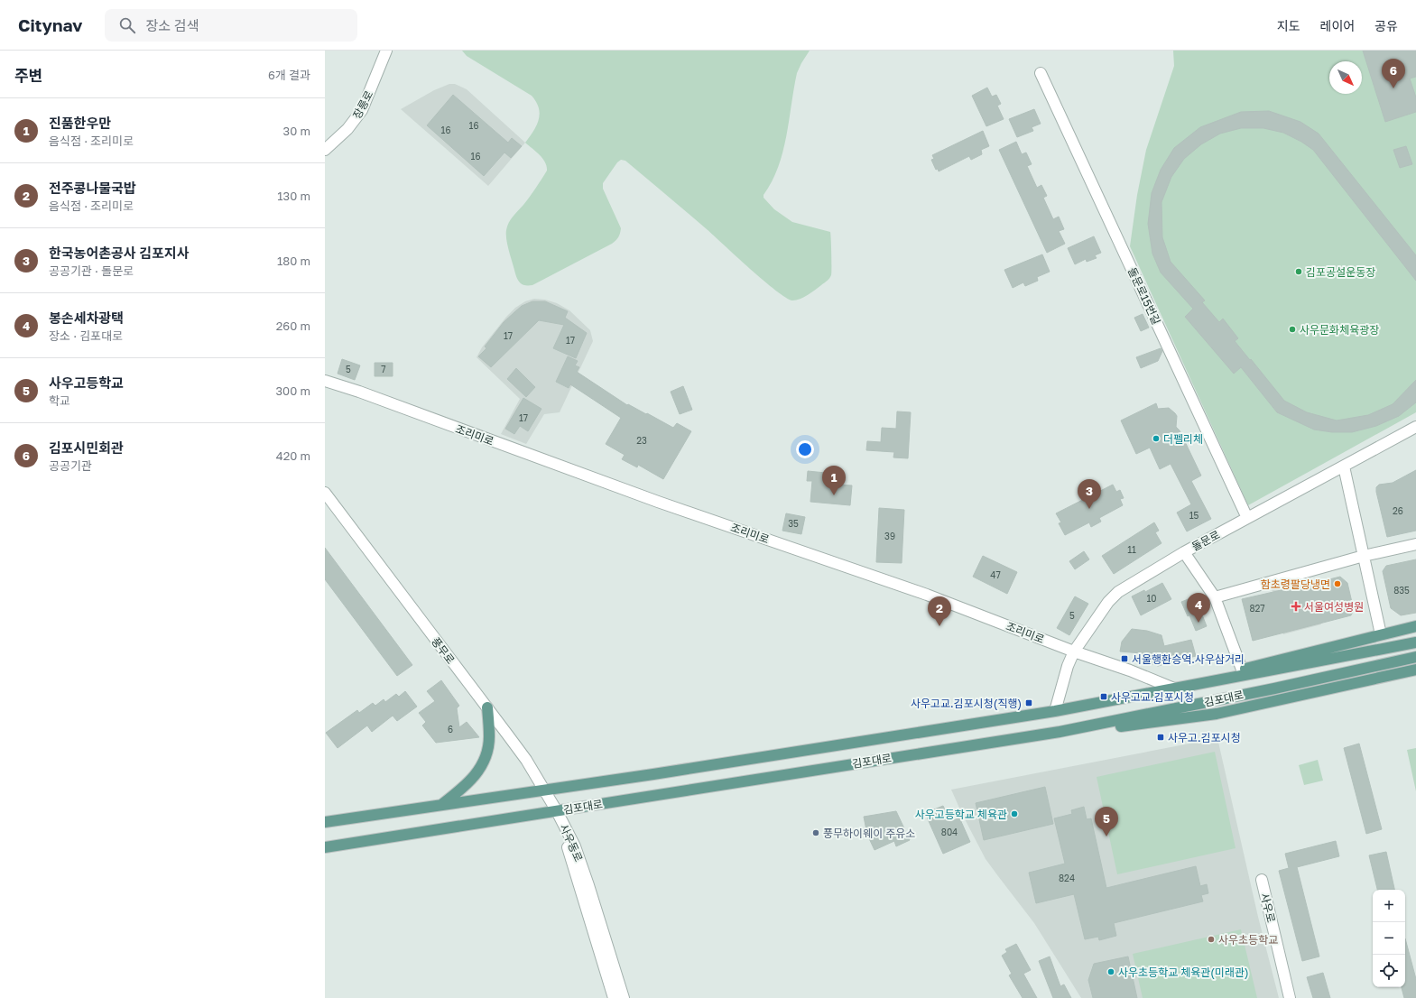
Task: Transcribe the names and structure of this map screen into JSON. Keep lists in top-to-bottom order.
{
  "streets": {
    "main road": ["김포대로"],
    "street": [
      "장릉로",
      "돌문로15번길",
      "조리미로",
      "돌문로",
      "풍무로",
      "사우동로",
      "사우로"
    ]
  },
  "crossings": [
    ["돌문로15번길", "돌문로"],
    ["조리미로", "돌문로"],
    ["조리미로", "김포대로"],
    ["돌문로", "김포대로"],
    ["풍무로", "김포대로"],
    ["풍무로", "사우동로"],
    ["김포대로", "사우동로"]
  ],
  "places": {
    "other": [
      "김포공설운동장",
      "사우문화체육광장",
      "더펠리체",
      "함초령팔당냉면",
      "사우고등학교 체육관",
      "풍무하이웨이 주유소",
      "사우초등학교",
      "사우초등학교 체육관(미래관)"
    ],
    "health": ["서울여성병원"],
    "transit": [
      "서울행환승역.사우삼거리",
      "사우고교.김포시청",
      "사우고교.김포시청(직행)",
      "사우고.김포시청"
    ]
  },
  "house_numbers": [
    "16",
    "16",
    "16",
    "17",
    "17",
    "5",
    "7",
    "17",
    "23",
    "26",
    "15",
    "35",
    "39",
    "11",
    "47",
    "835",
    "10",
    "827",
    "5",
    "6",
    "804",
    "824"
  ],
  "north": "bottom right",
  "page": {
    "header": "Citynav",
    "search": "장소 검색",
    "nav": ["지도", "레이어", "공유"],
    "heading": ["주변", "6개 결과"],
    "pins": [
      "6",
      "1",
      "3",
      "4",
      "2",
      "5"
    ],
    "list": [
      {
        "mark": "1",
        "name": "진품한우만",
        "note": "음식점 · 조리미로",
        "value": "30 m"
      },
      {
        "mark": "2",
        "name": "전주콩나물국밥",
        "note": "음식점 · 조리미로",
        "value": "130 m"
      },
      {
        "mark": "3",
        "name": "한국농어촌공사 김포지사",
        "note": "공공기관 · 돌문로",
        "value": "180 m"
      },
      {
        "mark": "4",
        "name": "봉손세차광택",
        "note": "장소 · 김포대로",
        "value": "260 m"
      },
      {
        "mark": "5",
        "name": "사우고등학교",
        "note": "학교",
        "value": "300 m"
      },
      {
        "mark": "6",
        "name": "김포시민회관",
        "note": "공공기관",
        "value": "420 m"
      }
    ],
    "map_buttons": ["+", "−"]
  }
}
